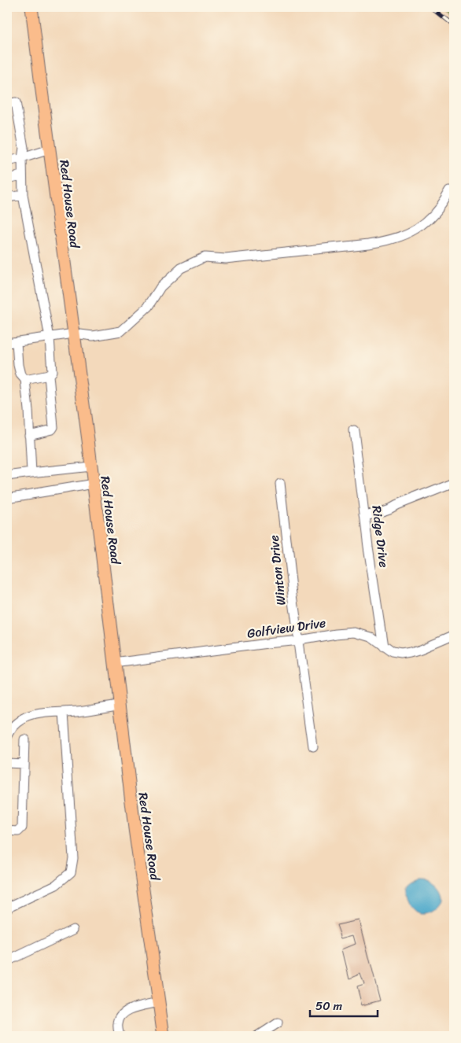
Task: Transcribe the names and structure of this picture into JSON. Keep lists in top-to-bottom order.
{
  "streets": {
    "main road": ["Red House Road"],
    "street": ["Ridge Drive", "Winton Drive", "Golfview Drive"]
  },
  "crossings": [
    ["Red House Road", "Golfview Drive"],
    ["Ridge Drive", "Golfview Drive"],
    ["Winton Drive", "Golfview Drive"]
  ],
  "scale_bar": "50 m"
}
